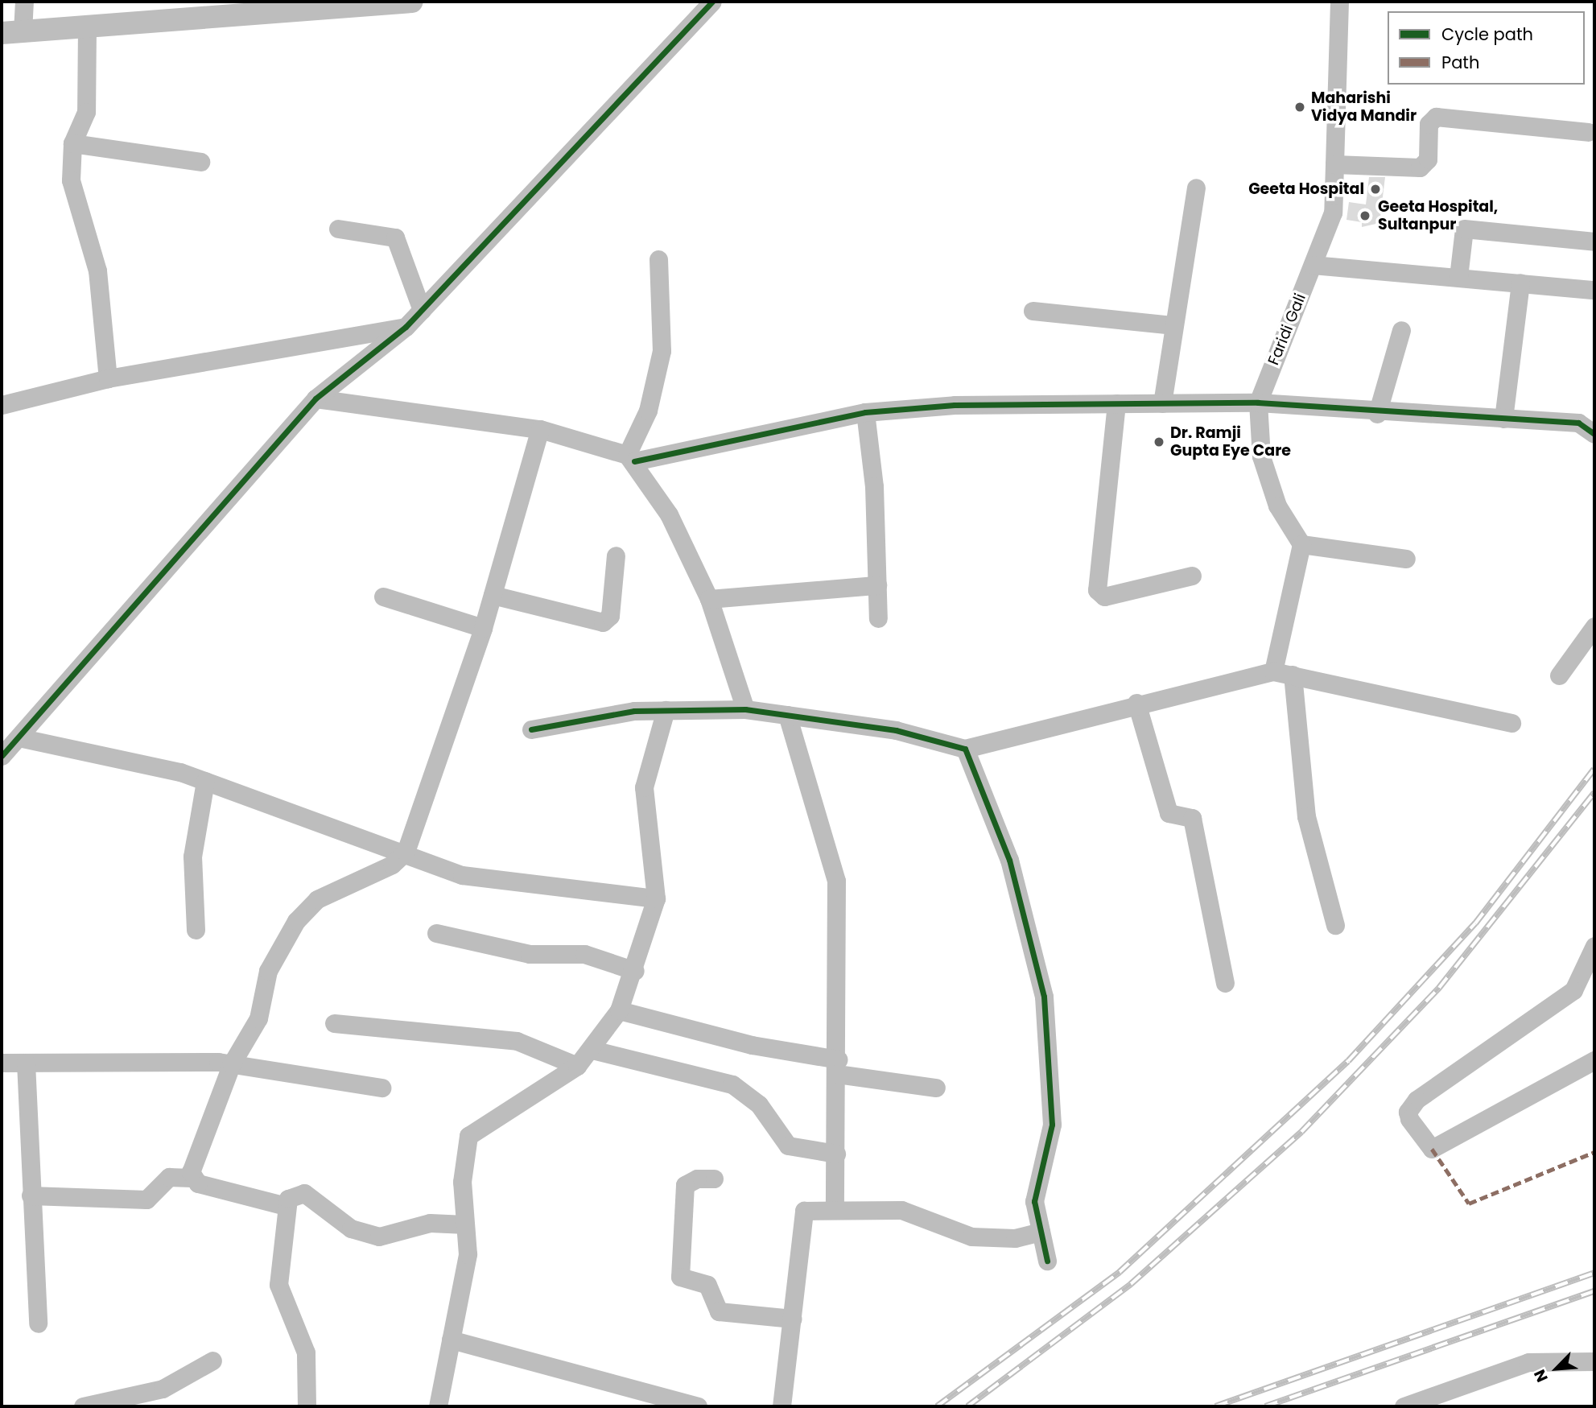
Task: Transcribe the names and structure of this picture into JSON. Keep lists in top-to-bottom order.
{
  "streets": {
    "street": ["Faridi Gali"]
  },
  "places": [
    "Maharishi Vidya Mandir",
    "Geeta Hospital",
    "Geeta Hospital, Sultanpur",
    "Dr. Ramji Gupta Eye Care"
  ],
  "legend": ["Cycle path", "Path"],
  "north": "bottom left"
}
